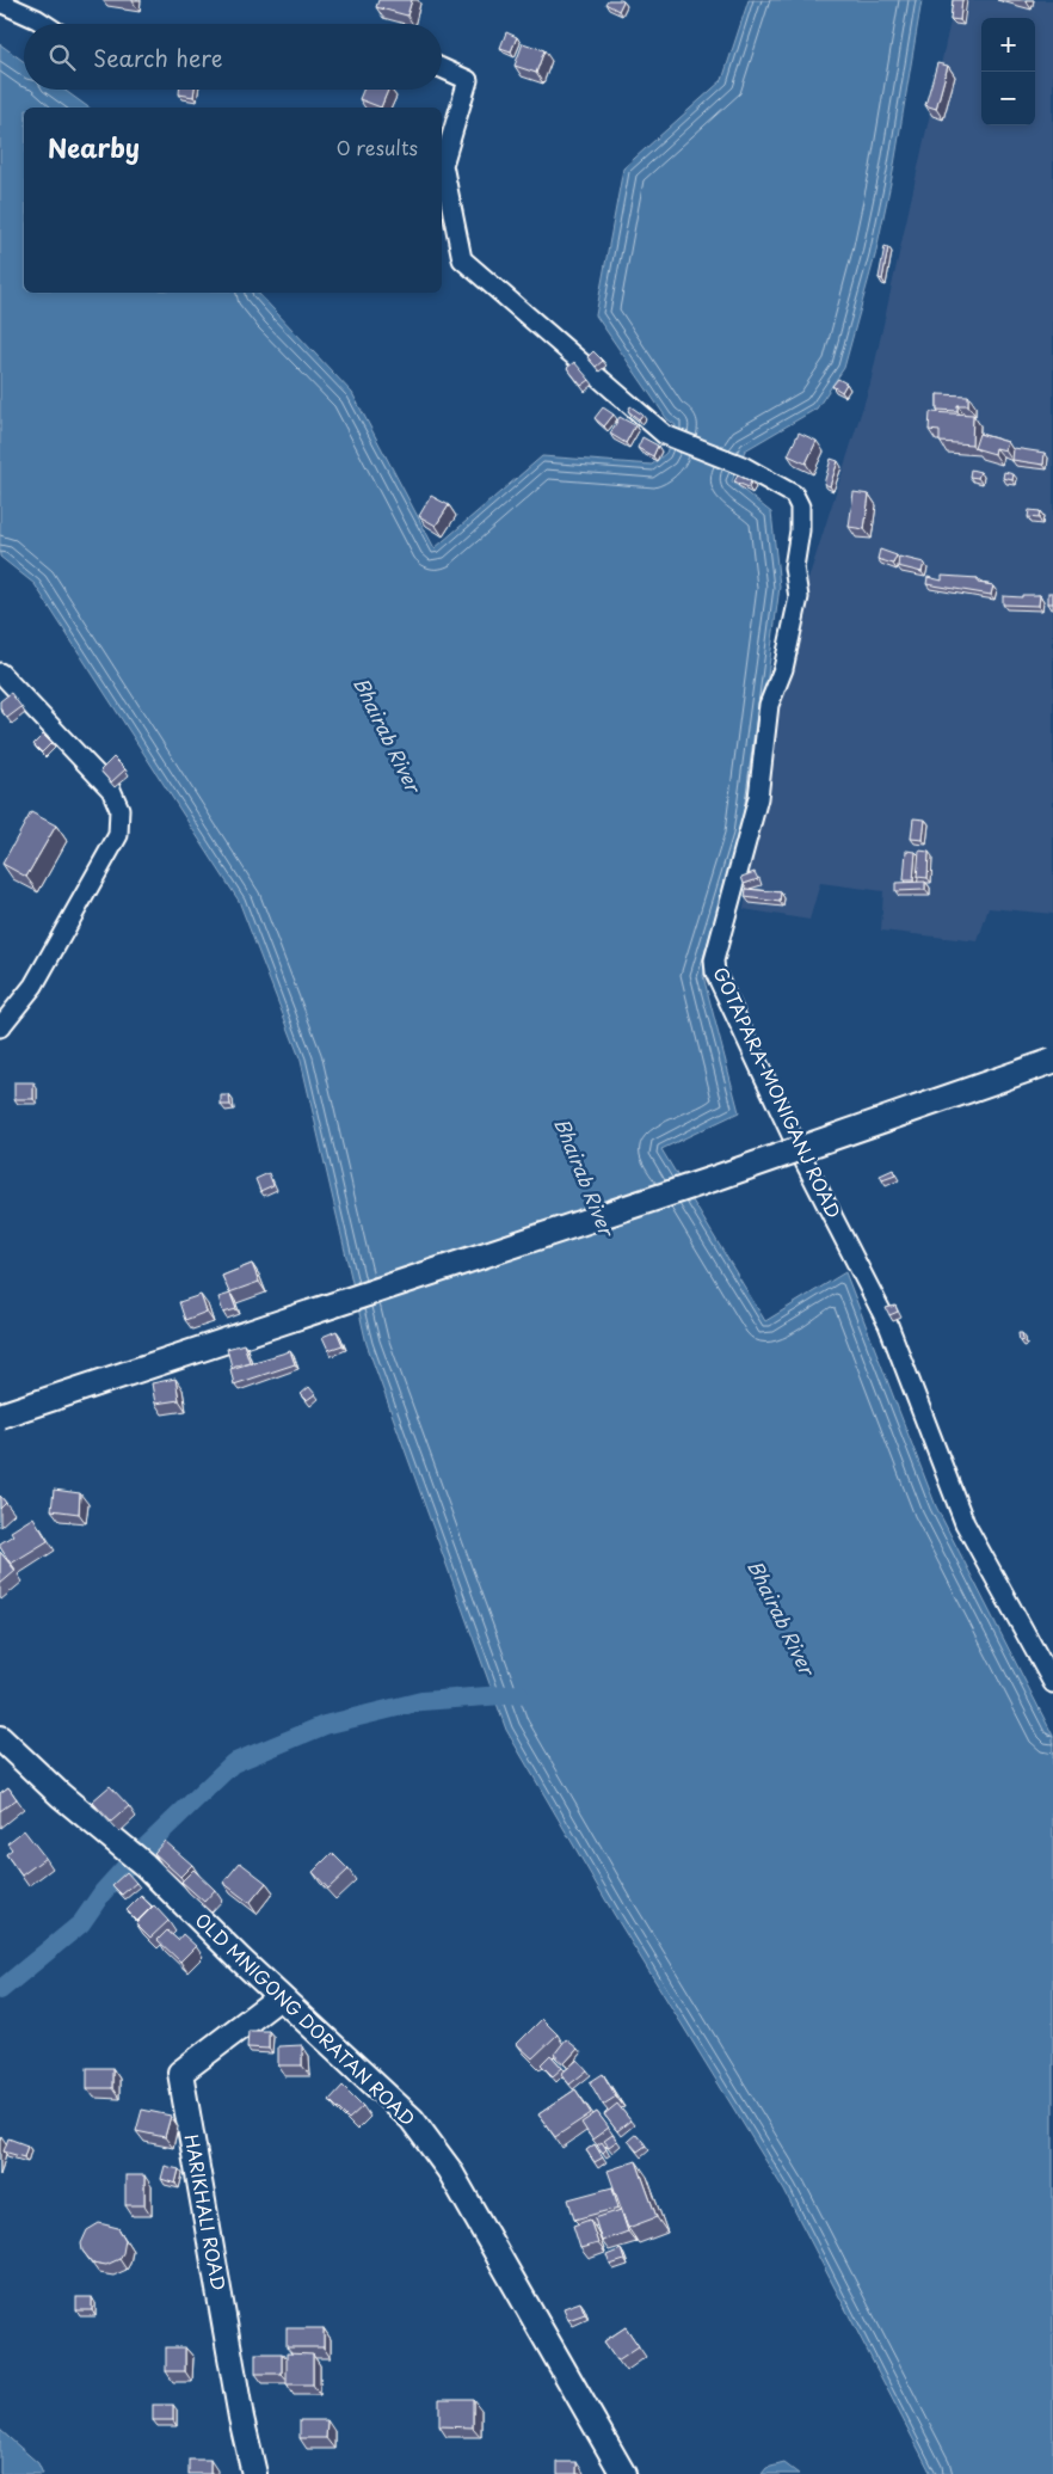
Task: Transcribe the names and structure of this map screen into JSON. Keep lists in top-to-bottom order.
{
  "streets": {
    "main road": ["OLD MNIGONG DORATAN ROAD", "HARIKHALI ROAD"],
    "street": ["GOTAPARA-MONIGANJ ROAD"]
  },
  "crossings": [
    ["OLD MNIGONG DORATAN ROAD", "HARIKHALI ROAD"]
  ],
  "water": ["Bhairab River"],
  "page": {
    "map_buttons": ["+", "−"],
    "search": "Search here",
    "heading": ["Nearby", "0 results"]
  }
}
